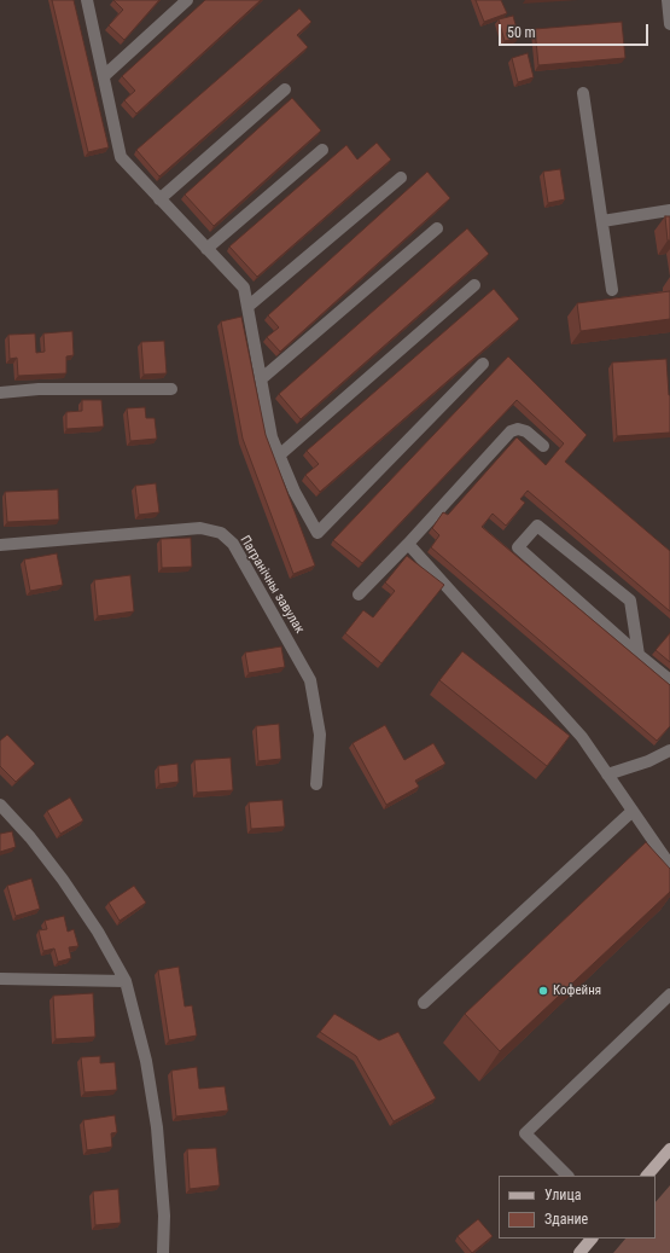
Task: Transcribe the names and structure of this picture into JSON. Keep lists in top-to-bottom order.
{
  "streets": {
    "street": ["Пагранічны завулак"]
  },
  "places": ["Кофейня"],
  "legend": ["Улица", "Здание"],
  "scale_bar": "50 m"
}
